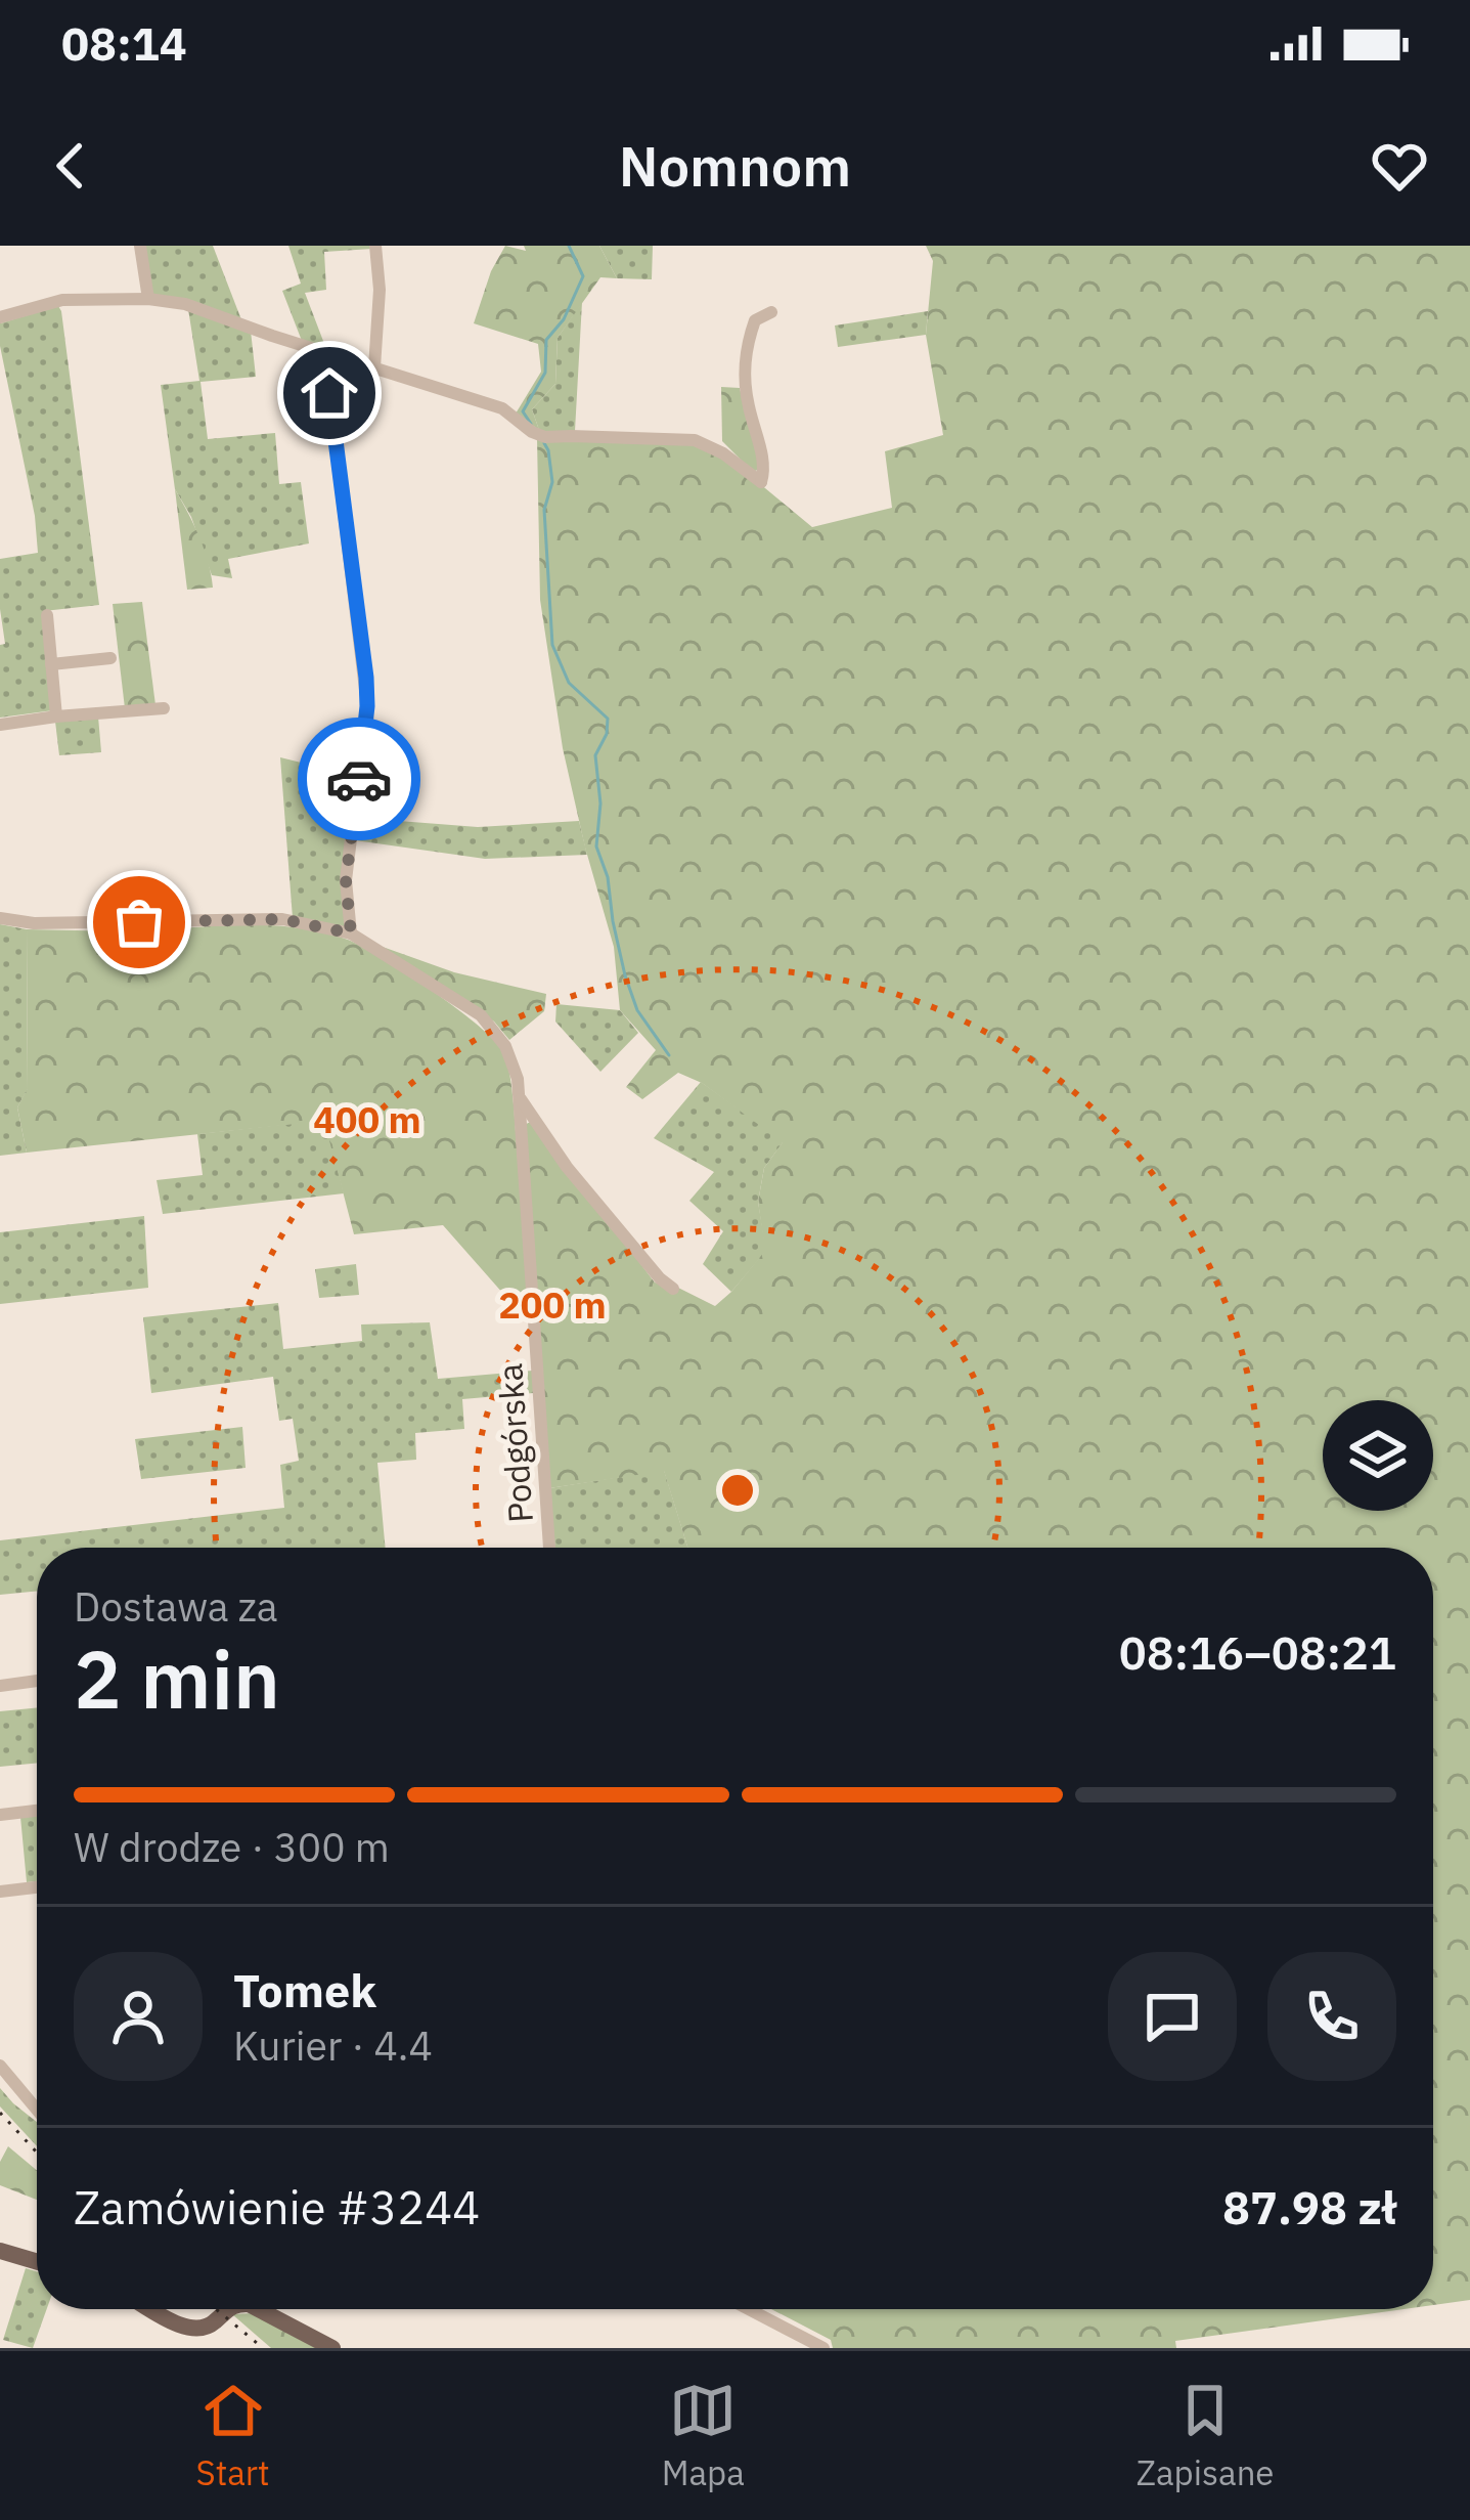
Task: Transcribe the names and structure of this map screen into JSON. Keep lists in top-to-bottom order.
{
  "streets": {
    "street": ["Podgórska"]
  },
  "page": {
    "status": "08:14",
    "header": "Nomnom",
    "heading": ["2 min", "Dostawa za", "08:16–08:21"],
    "panel": [
      "Tomek",
      "Kurier · 4.4",
      "Zamówienie #3244",
      "87.98 zł"
    ],
    "bar": "W drodze · 300 m",
    "tabs": ["Start", "Mapa", "Zapisane"]
  },
  "rings": ["400 m", "200 m"]
}
